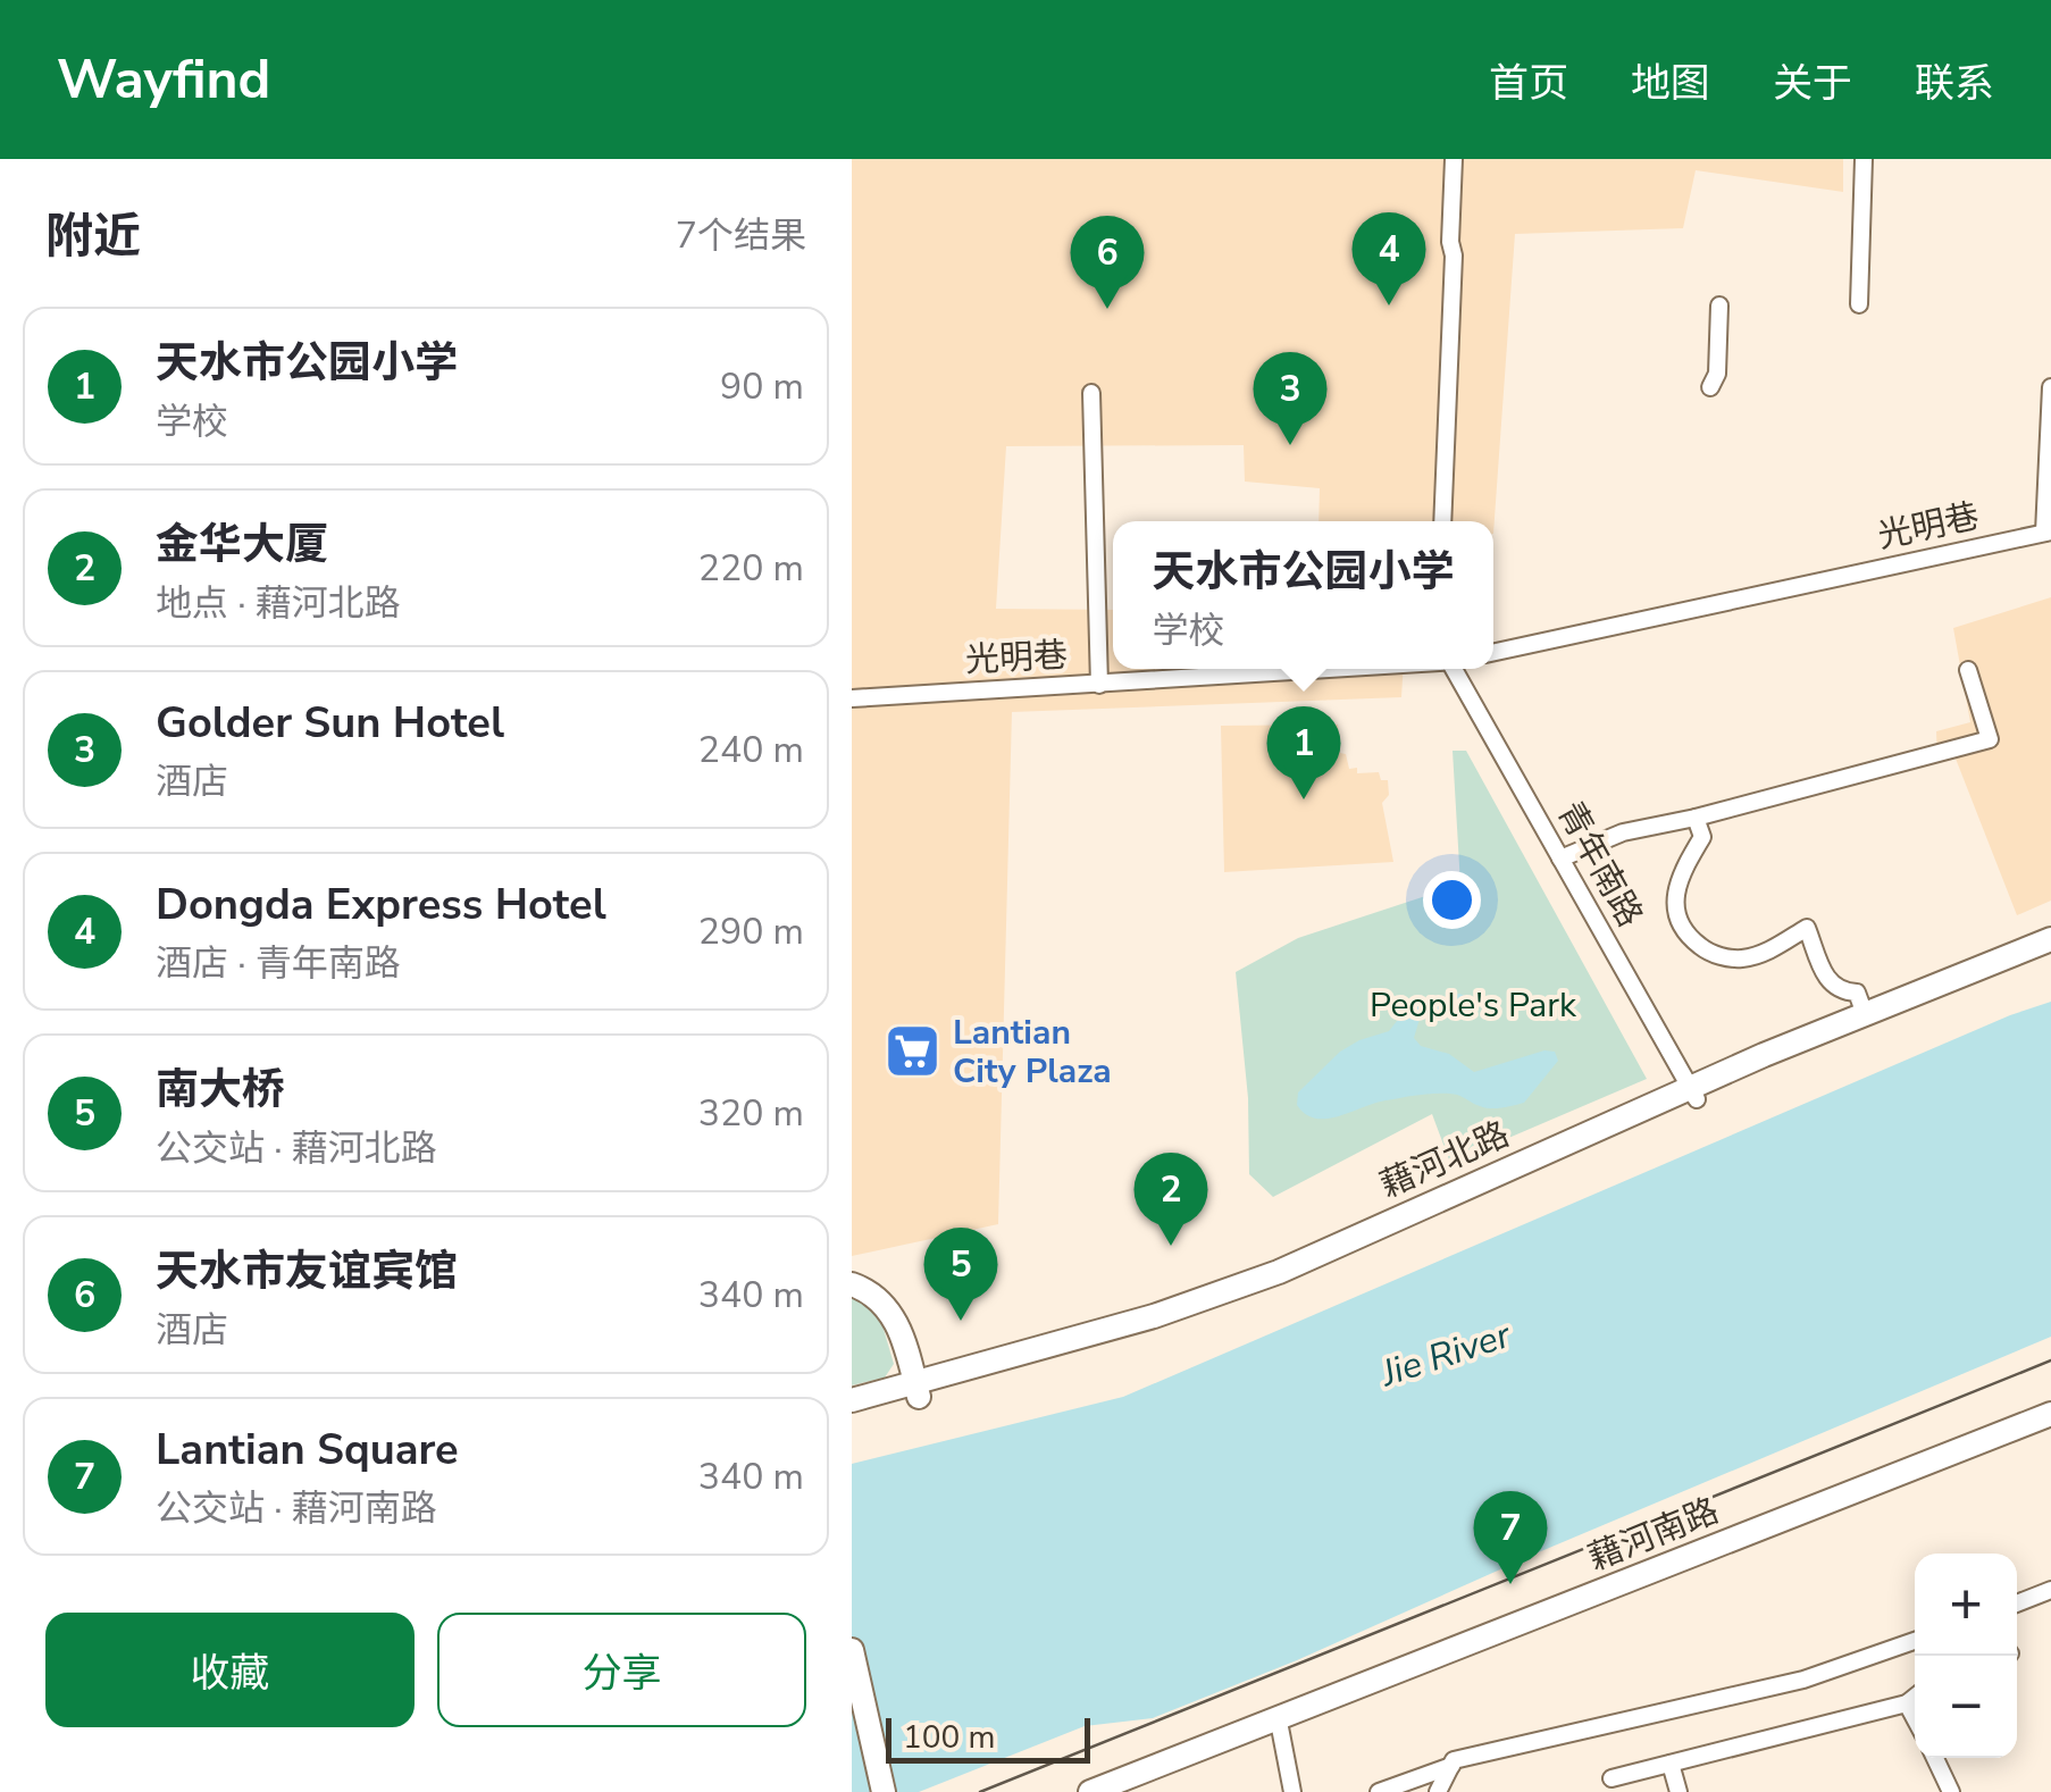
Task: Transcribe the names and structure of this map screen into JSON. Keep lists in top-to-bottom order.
{
  "streets": {
    "main road": ["藉河北路", "藉河南路"],
    "street": ["光明巷", "青年南路"]
  },
  "crossings": [
    ["青年南路", "藉河北路"]
  ],
  "water": ["Jie River"],
  "parks": ["People's Park"],
  "places": {
    "supermarket": ["Lantian City Plaza"]
  },
  "scale_bar": "100 m",
  "page": {
    "header": "Wayfind",
    "nav": [
      "首页",
      "地图",
      "关于",
      "联系"
    ],
    "heading": ["附近", "7个结果"],
    "pins": [
      "4",
      "6",
      "3",
      "1",
      "2",
      "5",
      "7"
    ],
    "list": [
      {
        "mark": "1",
        "name": "天水市公园小学",
        "note": "学校",
        "value": "90 m"
      },
      {
        "mark": "2",
        "name": "金华大厦",
        "note": "地点 · 藉河北路",
        "value": "220 m"
      },
      {
        "mark": "3",
        "name": "Golder Sun Hotel",
        "note": "酒店",
        "value": "240 m"
      },
      {
        "mark": "4",
        "name": "Dongda Express Hotel",
        "note": "酒店 · 青年南路",
        "value": "290 m"
      },
      {
        "mark": "5",
        "name": "南大桥",
        "note": "公交站 · 藉河北路",
        "value": "320 m"
      },
      {
        "mark": "6",
        "name": "天水市友谊宾馆",
        "note": "酒店",
        "value": "340 m"
      },
      {
        "mark": "7",
        "name": "Lantian Square",
        "note": "公交站 · 藉河南路",
        "value": "340 m"
      }
    ],
    "popup": ["天水市公园小学", "学校"],
    "map_buttons": ["+", "−"],
    "buttons": ["收藏", "分享"],
    "scale": "100 m"
  }
}
